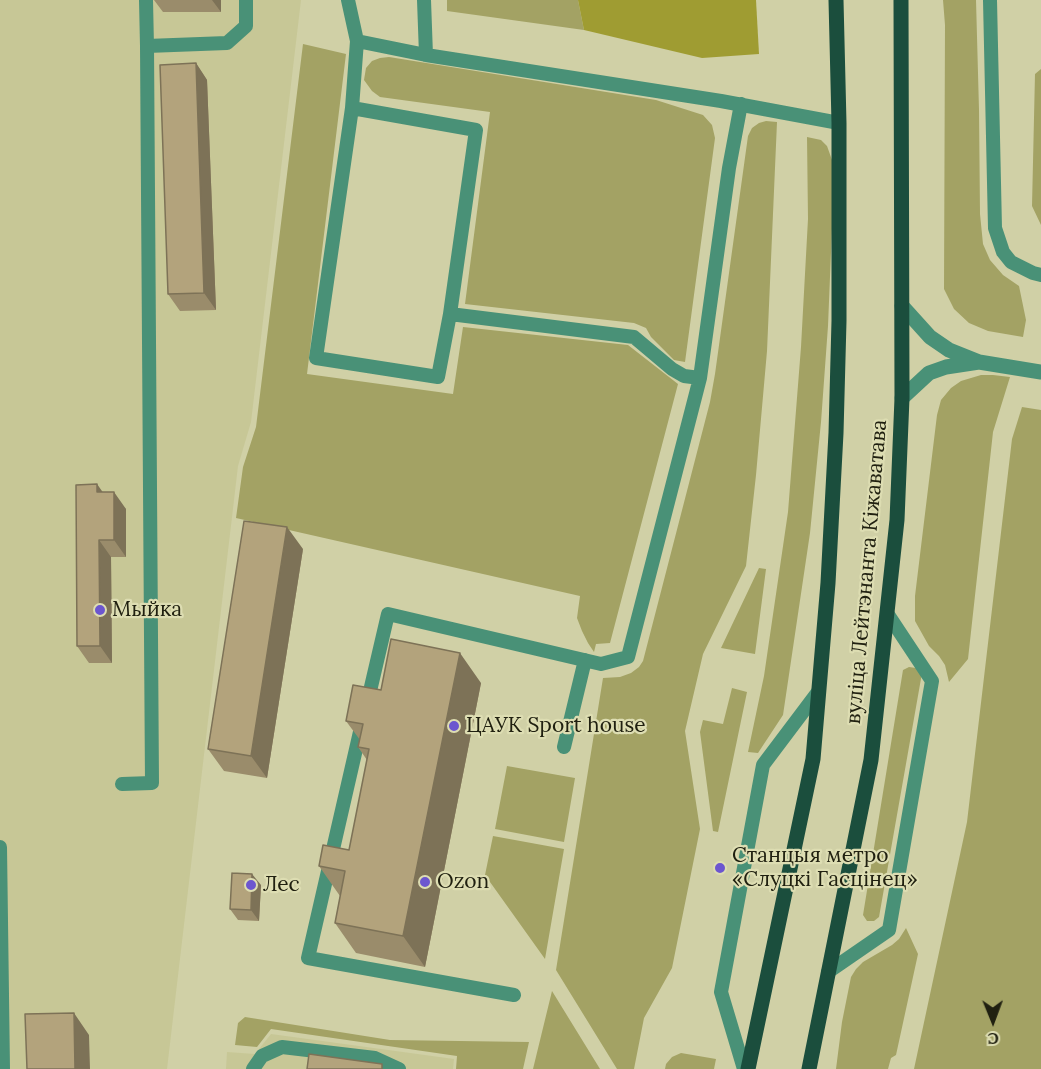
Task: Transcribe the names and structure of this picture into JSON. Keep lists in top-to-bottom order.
{
  "streets": {
    "main road": ["вуліца Лейтэнанта Кіжаватава"]
  },
  "places": [
    "Мыйка",
    "ЦАУК Sport house",
    "Станцыя метро «Слуцкі Гасцінец»",
    "Ozon",
    "Лес"
  ],
  "north": "bottom"
}
